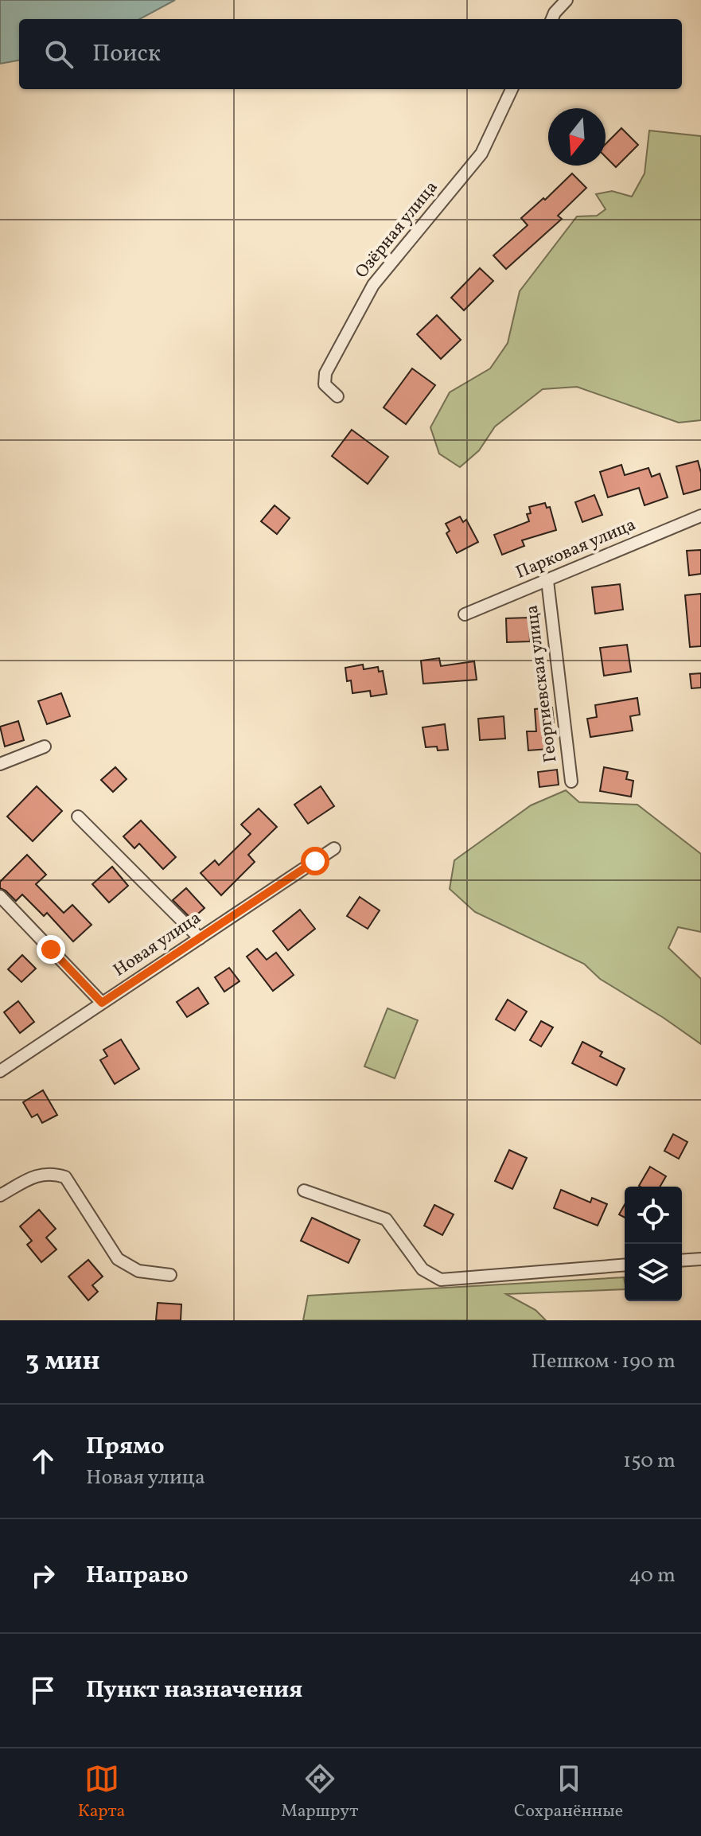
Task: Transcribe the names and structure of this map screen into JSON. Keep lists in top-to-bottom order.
{
  "streets": {
    "street": [
      "Озёрная улица",
      "Парковая улица",
      "Георгиевская улица",
      "Новая улица"
    ]
  },
  "crossings": [
    ["Парковая улица", "Георгиевская улица"]
  ],
  "north": "bottom",
  "page": {
    "search": "Поиск",
    "heading": ["3 мин", "Пешком · 190 m"],
    "list": [
      ["Прямо", "Новая улица", "150 m"],
      ["Направо", "40 m"],
      "Пункт назначения"
    ],
    "nav": ["Карта", "Маршрут", "Сохранённые"]
  }
}
